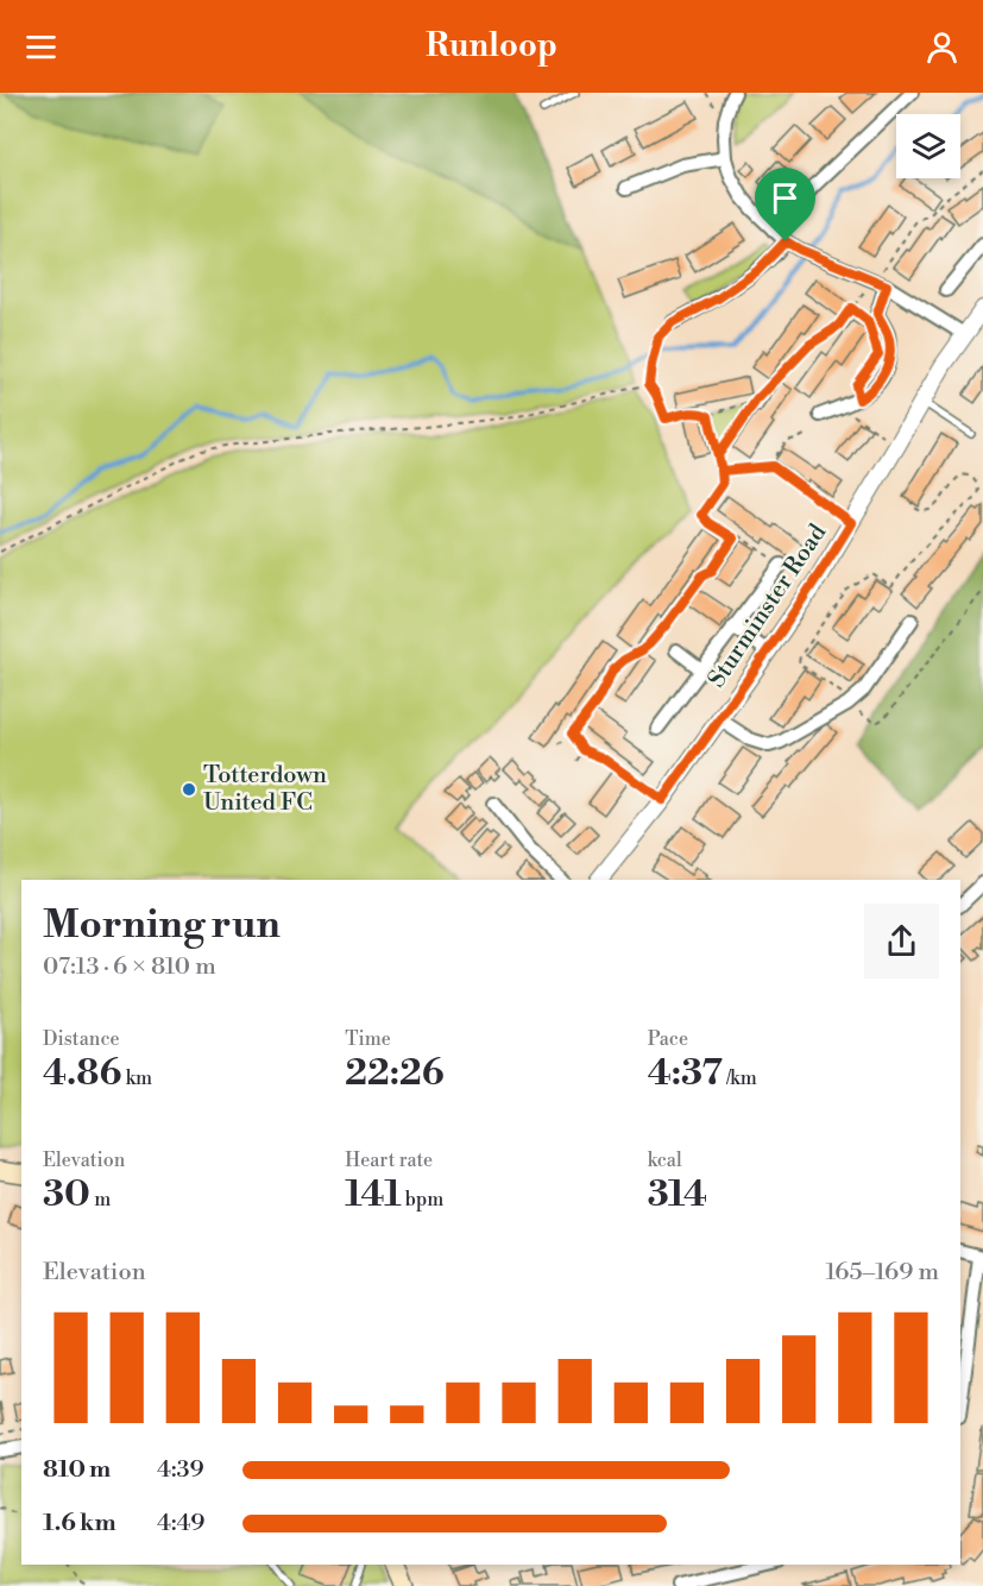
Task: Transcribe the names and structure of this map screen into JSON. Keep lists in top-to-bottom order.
{
  "streets": {
    "street": ["Sturminster Road"]
  },
  "places": ["Totterdown United FC"],
  "page": {
    "header": "Runloop",
    "heading": ["Morning run", "07:13 · 6 × 810 m"],
    "stats": [
      ["Distance", "4.86 km"],
      ["Time", "22:26"],
      ["Pace", "4:37 /km"],
      ["Elevation", "30 m"],
      ["Heart rate", "141 bpm"],
      ["kcal", "314"]
    ],
    "chart": ["Elevation", "165–169 m"],
    "list": [
      {
        "name": "810 m",
        "note": "4:39"
      },
      {
        "name": "1.6 km",
        "note": "4:49"
      }
    ]
  }
}
